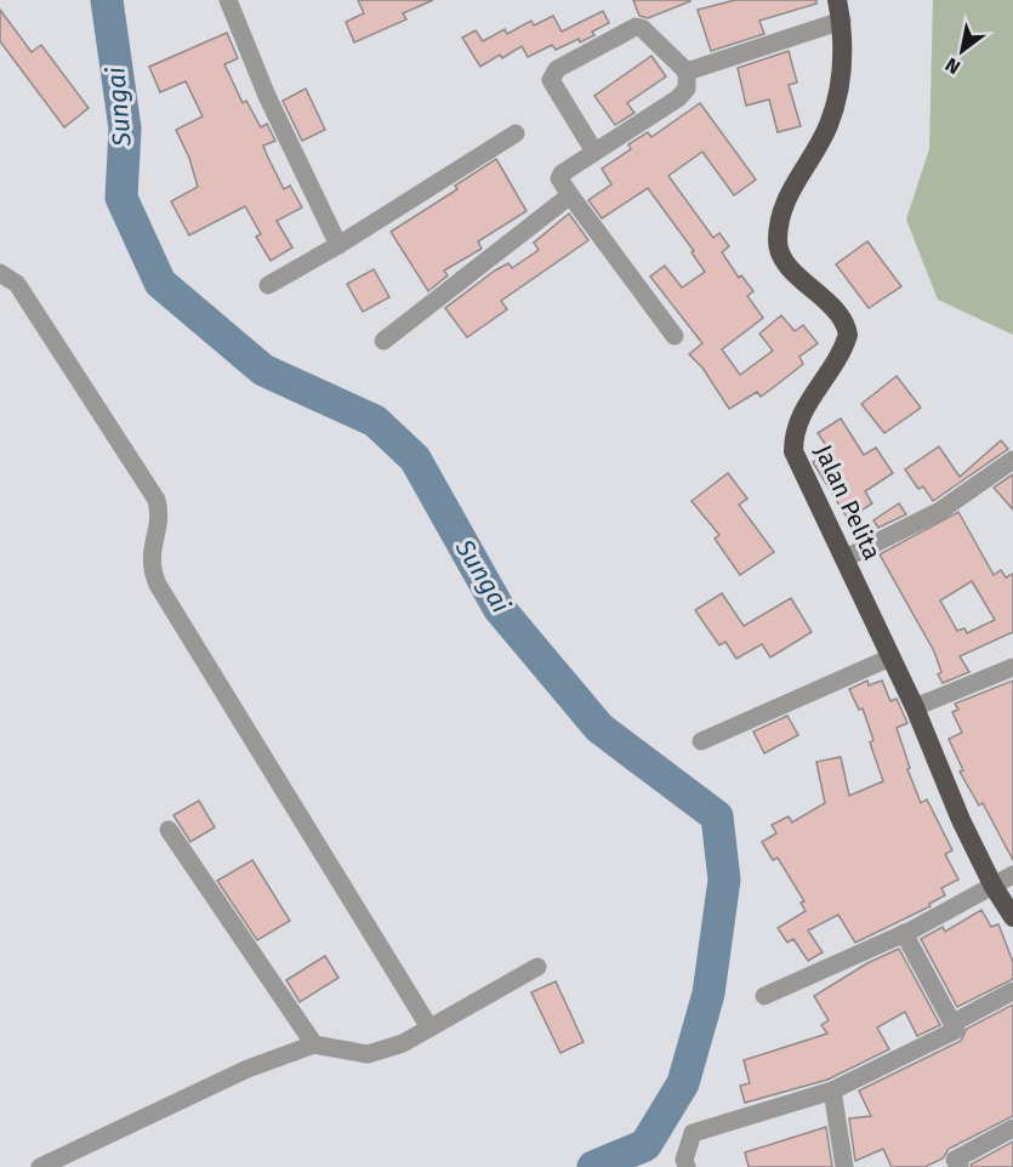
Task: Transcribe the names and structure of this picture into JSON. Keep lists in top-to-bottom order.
{
  "streets": {
    "highway": ["Jalan Pelita"]
  },
  "water": ["Sungai"],
  "north": "bottom left"
}
